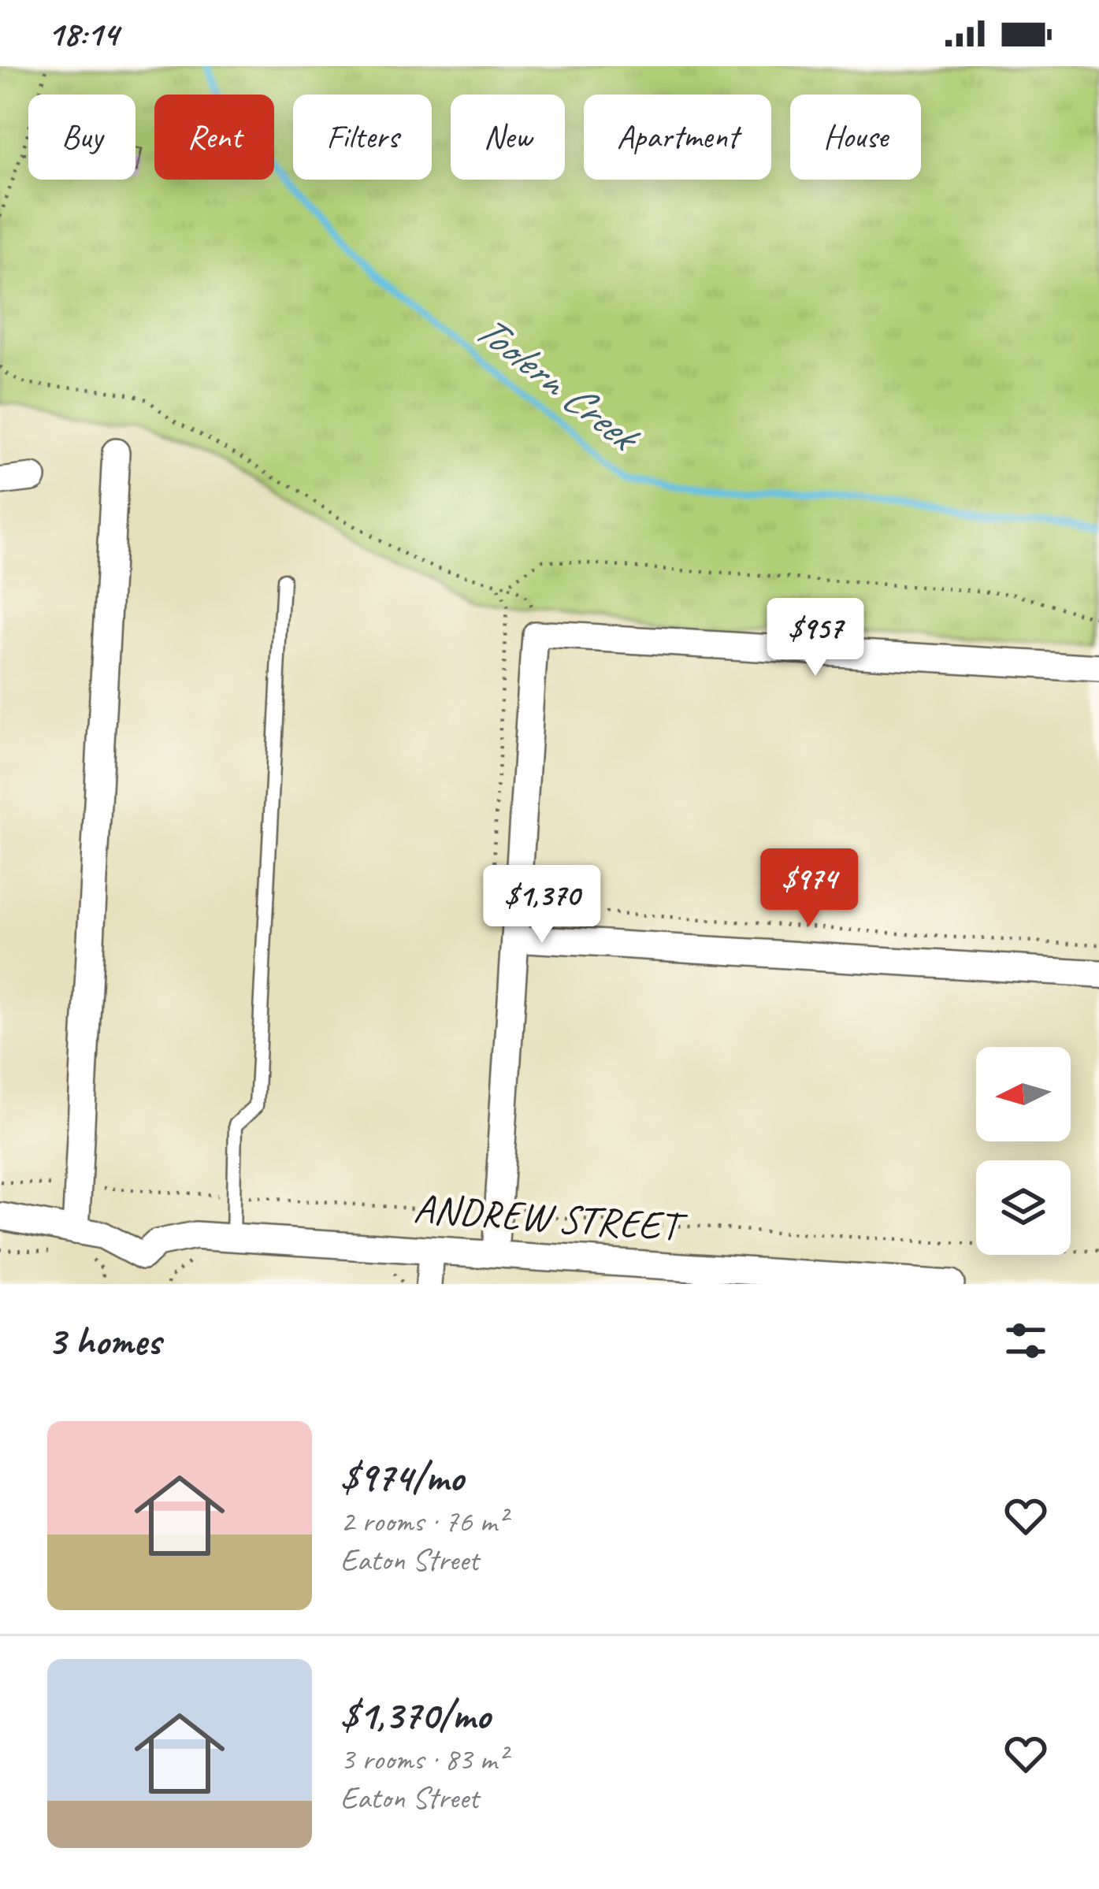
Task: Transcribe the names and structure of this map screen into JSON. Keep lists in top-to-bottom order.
{
  "streets": {
    "street": ["ANDREW STREET"]
  },
  "water": ["Toolern Creek"],
  "north": "left",
  "page": {
    "status": "18:14",
    "chip": [
      "Buy",
      "Rent",
      "Filters",
      "New",
      "Apartment",
      "House"
    ],
    "price": ["$957", "$974", "$1,370"],
    "heading": "3 homes",
    "list": [
      {
        "name": "$974/mo",
        "note": "2 rooms · 76 m² · Eaton Street"
      },
      {
        "name": "$1,370/mo",
        "note": "3 rooms · 83 m² · Eaton Street"
      }
    ]
  }
}
